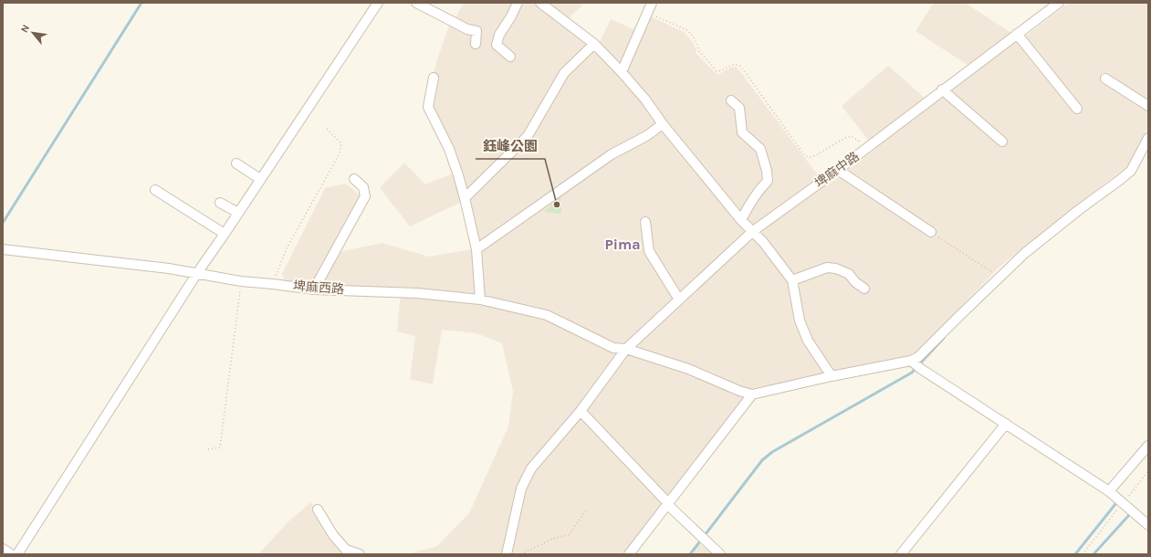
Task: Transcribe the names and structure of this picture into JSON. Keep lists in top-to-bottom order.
{
  "streets": {
    "street": ["埤麻中路", "埤麻西路"]
  },
  "crossings": [
    ["埤麻中路", "埤麻西路"]
  ],
  "districts": ["Pima"],
  "places": ["鈺峰公園"],
  "north": "top left"
}
